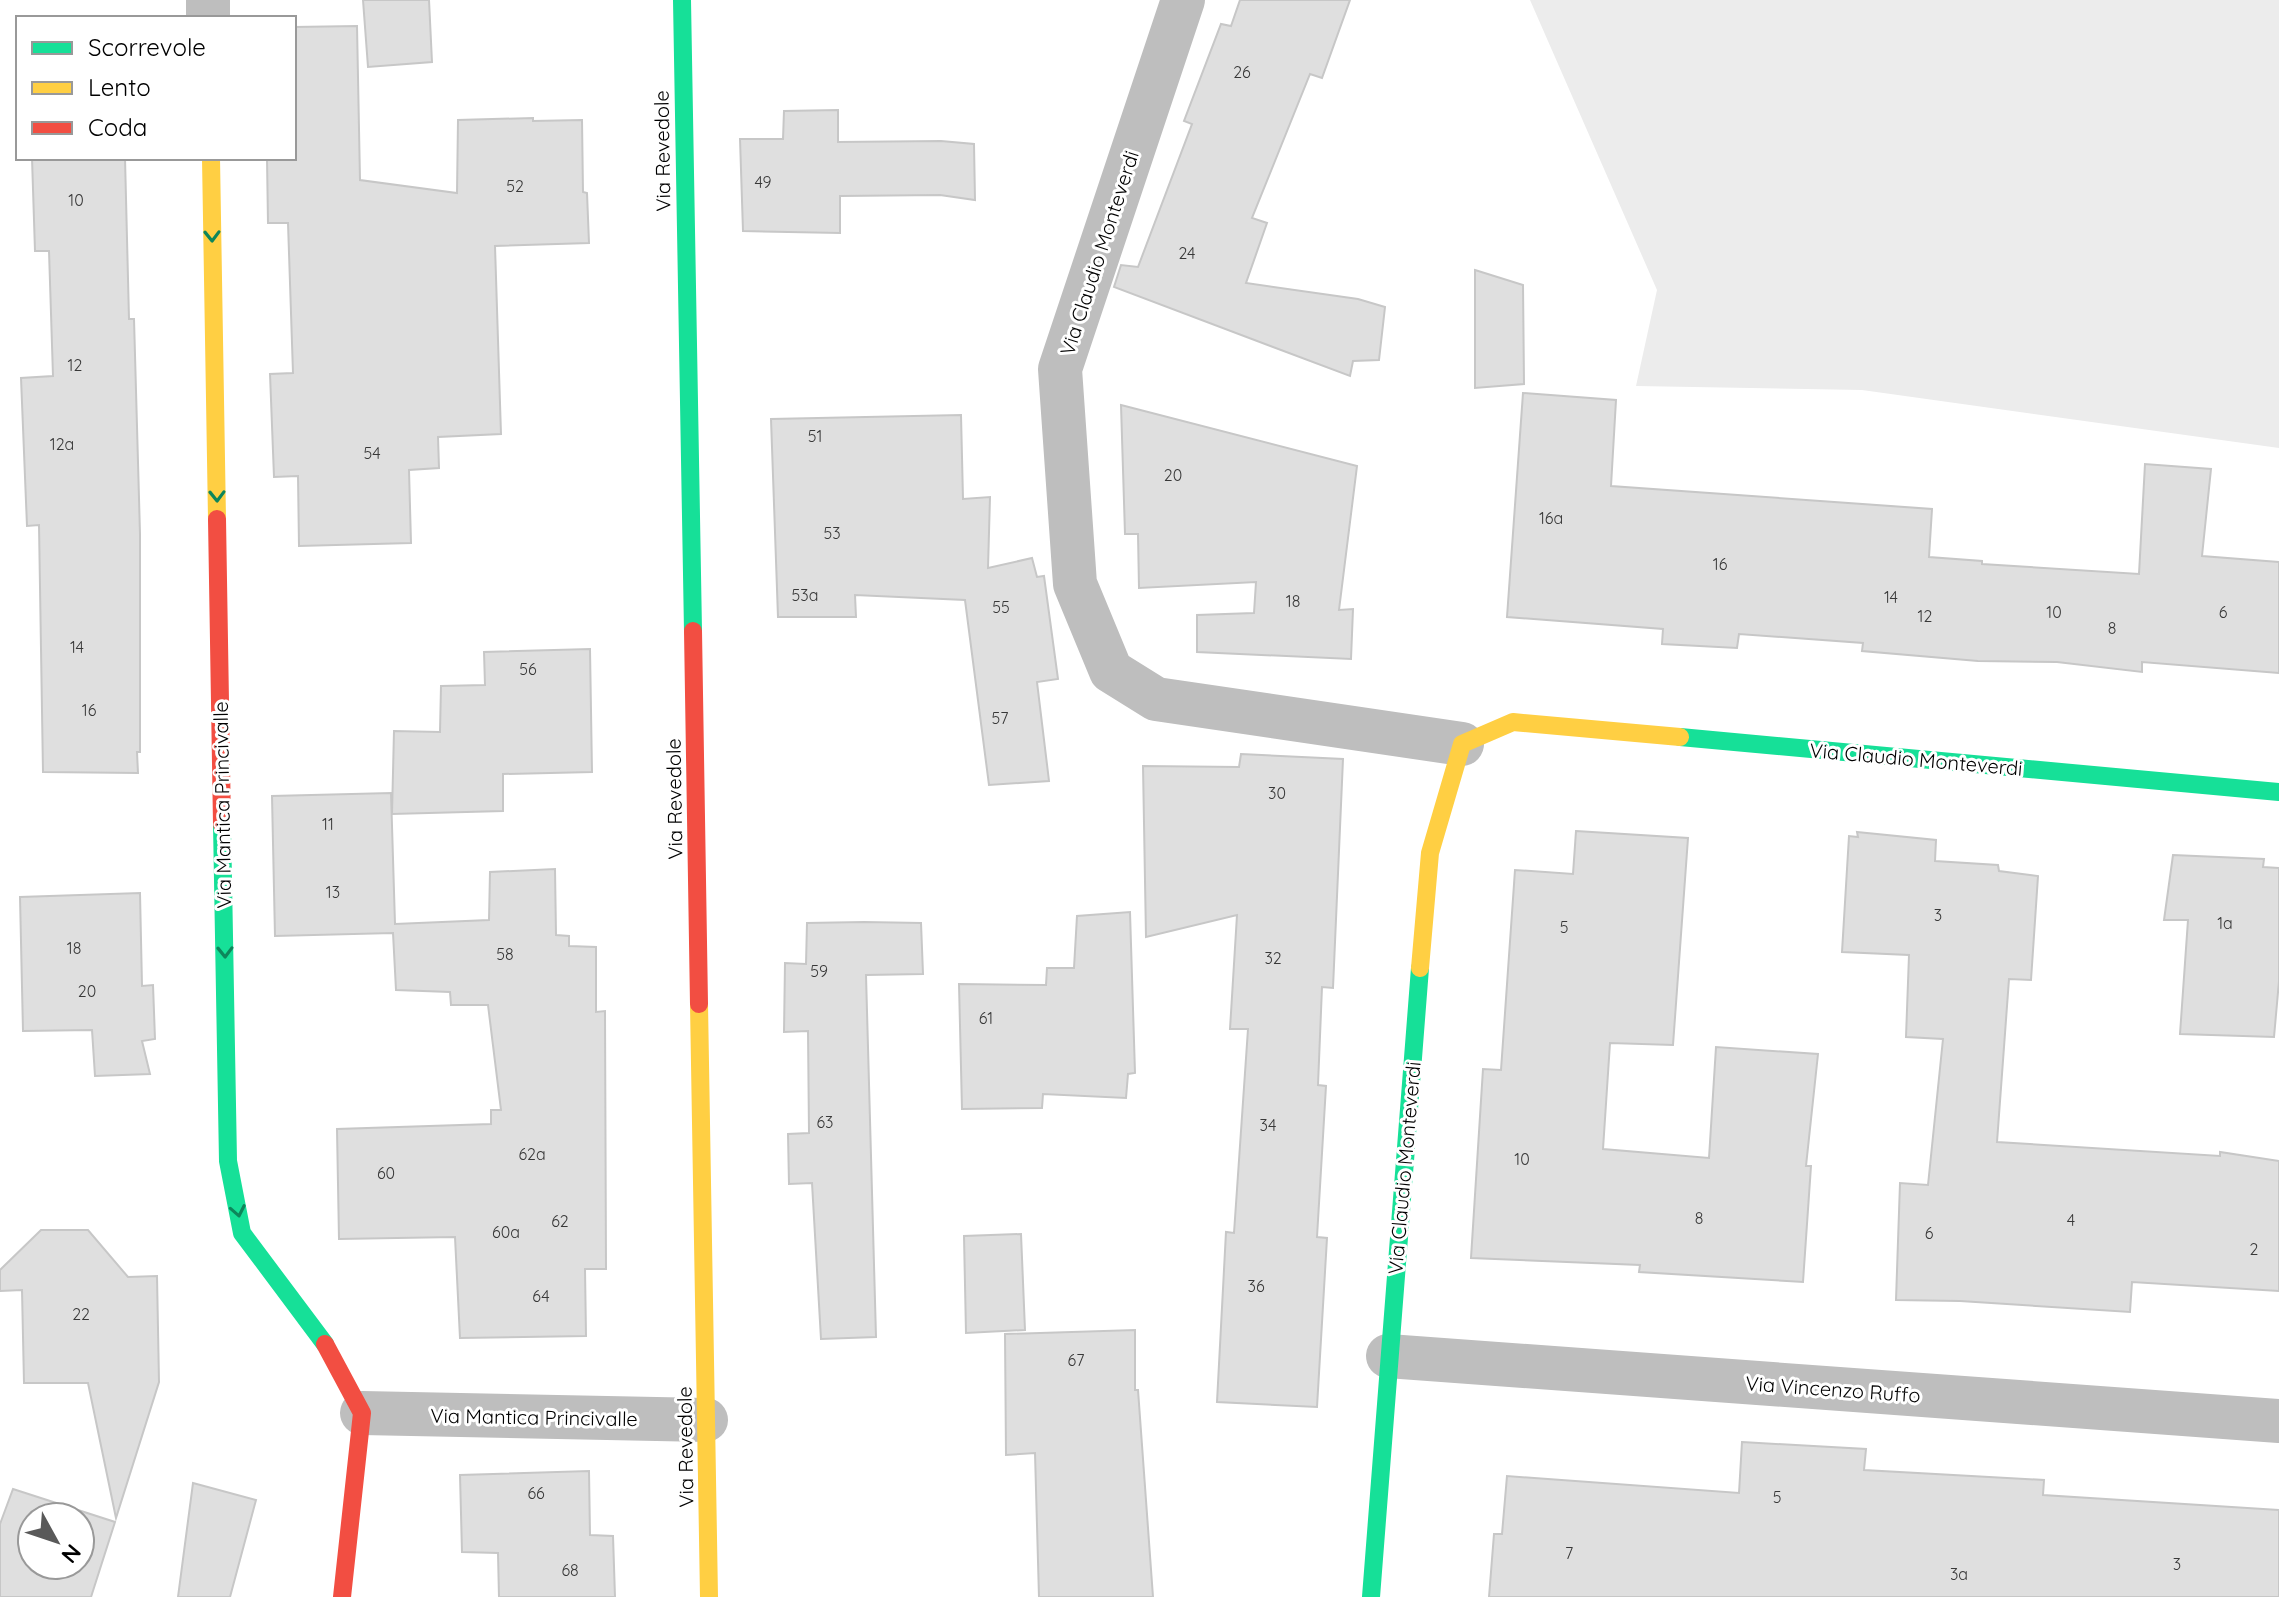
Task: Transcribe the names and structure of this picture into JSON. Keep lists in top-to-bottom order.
{
  "streets": {
    "street": [
      "Via Revedole",
      "Via Claudio Monteverdi",
      "Via Mantica Princivalle",
      "Via Vincenzo Ruffo"
    ]
  },
  "crossings": [
    ["Via Revedole", "Via Mantica Princivalle"],
    ["Via Claudio Monteverdi", "Via Vincenzo Ruffo"]
  ],
  "one_way": ["Via Mantica Princivalle"],
  "house_numbers": [
    "26",
    "49",
    "52",
    "10",
    "24",
    "12",
    "51",
    "12a",
    "54",
    "20",
    "16a",
    "53",
    "16",
    "53a",
    "14",
    "18",
    "55",
    "10",
    "6",
    "12",
    "8",
    "14",
    "56",
    "16",
    "57",
    "30",
    "11",
    "13",
    "3",
    "1a",
    "5",
    "18",
    "58",
    "32",
    "59",
    "20",
    "61",
    "63",
    "34",
    "62a",
    "10",
    "60",
    "8",
    "4",
    "62",
    "60a",
    "6",
    "2",
    "36",
    "64",
    "22",
    "67",
    "66",
    "5",
    "7",
    "3",
    "68",
    "3a"
  ],
  "legend": ["Scorrevole", "Lento", "Coda"],
  "north": "bottom right"
}
